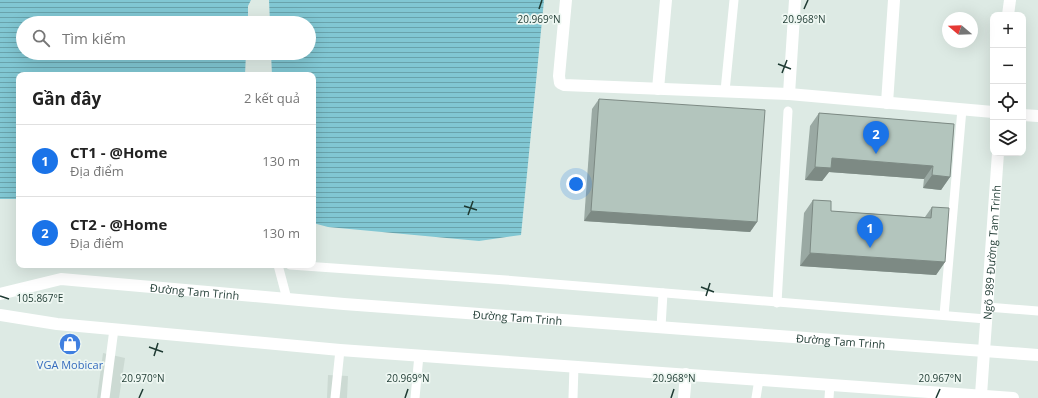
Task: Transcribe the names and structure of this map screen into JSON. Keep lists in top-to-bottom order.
{
  "streets": {
    "main road": ["Ngõ 989 Đường Tam Trinh", "Đường Tam Trinh"]
  },
  "crossings": [
    ["Ngõ 989 Đường Tam Trinh", "Đường Tam Trinh"]
  ],
  "places": {
    "shop": ["VGA Mobicar"]
  },
  "north": "left",
  "page": {
    "map_buttons": ["+", "−"],
    "search": "Tìm kiếm",
    "heading": ["Gần đây", "2 kết quả"],
    "pins": ["2", "1"],
    "list": [
      {
        "mark": "1",
        "name": "CT1 - @Home",
        "note": "Địa điểm",
        "value": "130 m"
      },
      {
        "mark": "2",
        "name": "CT2 - @Home",
        "note": "Địa điểm",
        "value": "130 m"
      }
    ]
  },
  "coordinates": [
    "20.969°N",
    "20.968°N",
    "105.867°E",
    "20.970°N",
    "20.967°N"
  ]
}
